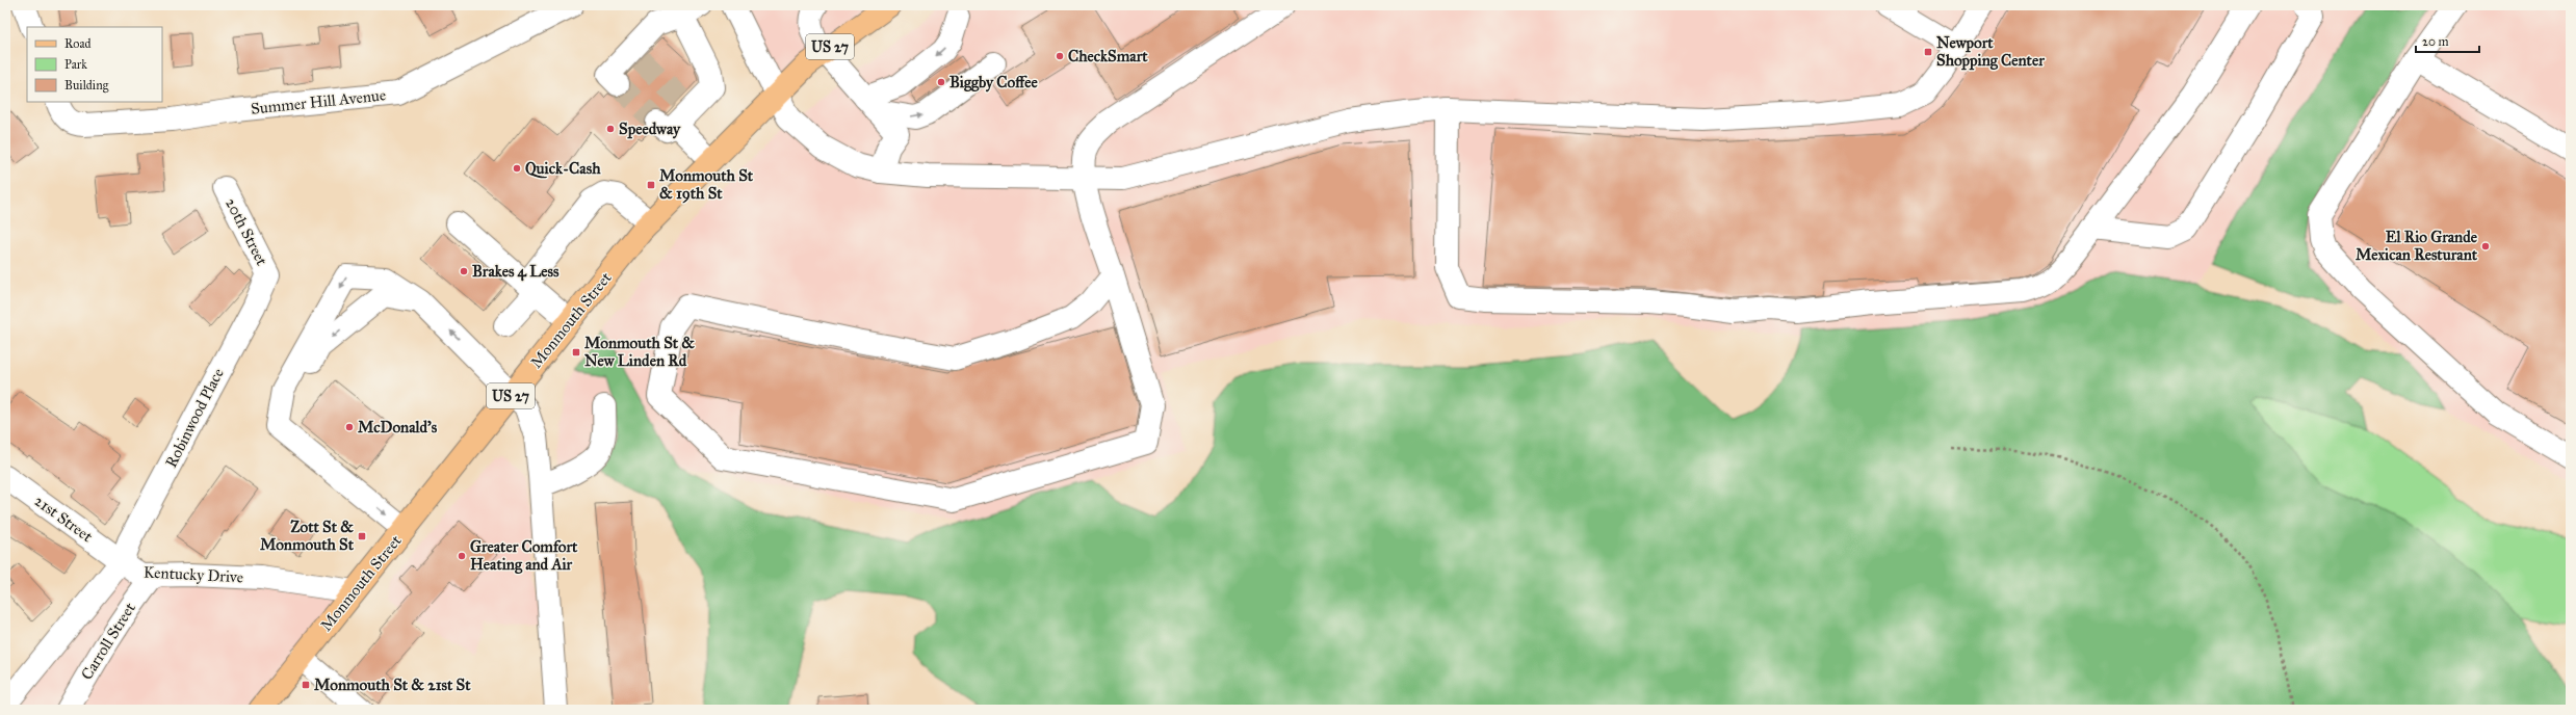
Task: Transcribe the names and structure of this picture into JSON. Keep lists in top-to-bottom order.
{
  "streets": {
    "main road": ["US 27", "Monmouth Street"],
    "street": [
      "Summer Hill Avenue",
      "20th Street",
      "Robinwood Place",
      "21st Street",
      "Kentucky Drive",
      "Carroll Street"
    ]
  },
  "crossings": [
    ["20th Street", "Robinwood Place"],
    ["Monmouth Street", "Kentucky Drive"],
    ["Robinwood Place", "21st Street"],
    ["Robinwood Place", "Kentucky Drive"],
    ["21st Street", "Kentucky Drive"],
    ["Kentucky Drive", "Carroll Street"]
  ],
  "places": {
    "transit": [
      "Newport Shopping Center",
      "Monmouth St & 19th St",
      "Monmouth St & New Linden Rd",
      "Zott St & Monmouth St",
      "Monmouth St & 21st St"
    ],
    "other": [
      "CheckSmart",
      "Biggby Coffee",
      "Speedway",
      "Quick-Cash",
      "El Rio Grande Mexican Resturant",
      "Brakes 4 Less",
      "McDonald's",
      "Greater Comfort Heating and Air"
    ]
  },
  "legend": ["Road", "Park", "Building"],
  "scale_bar": "20 m"
}
